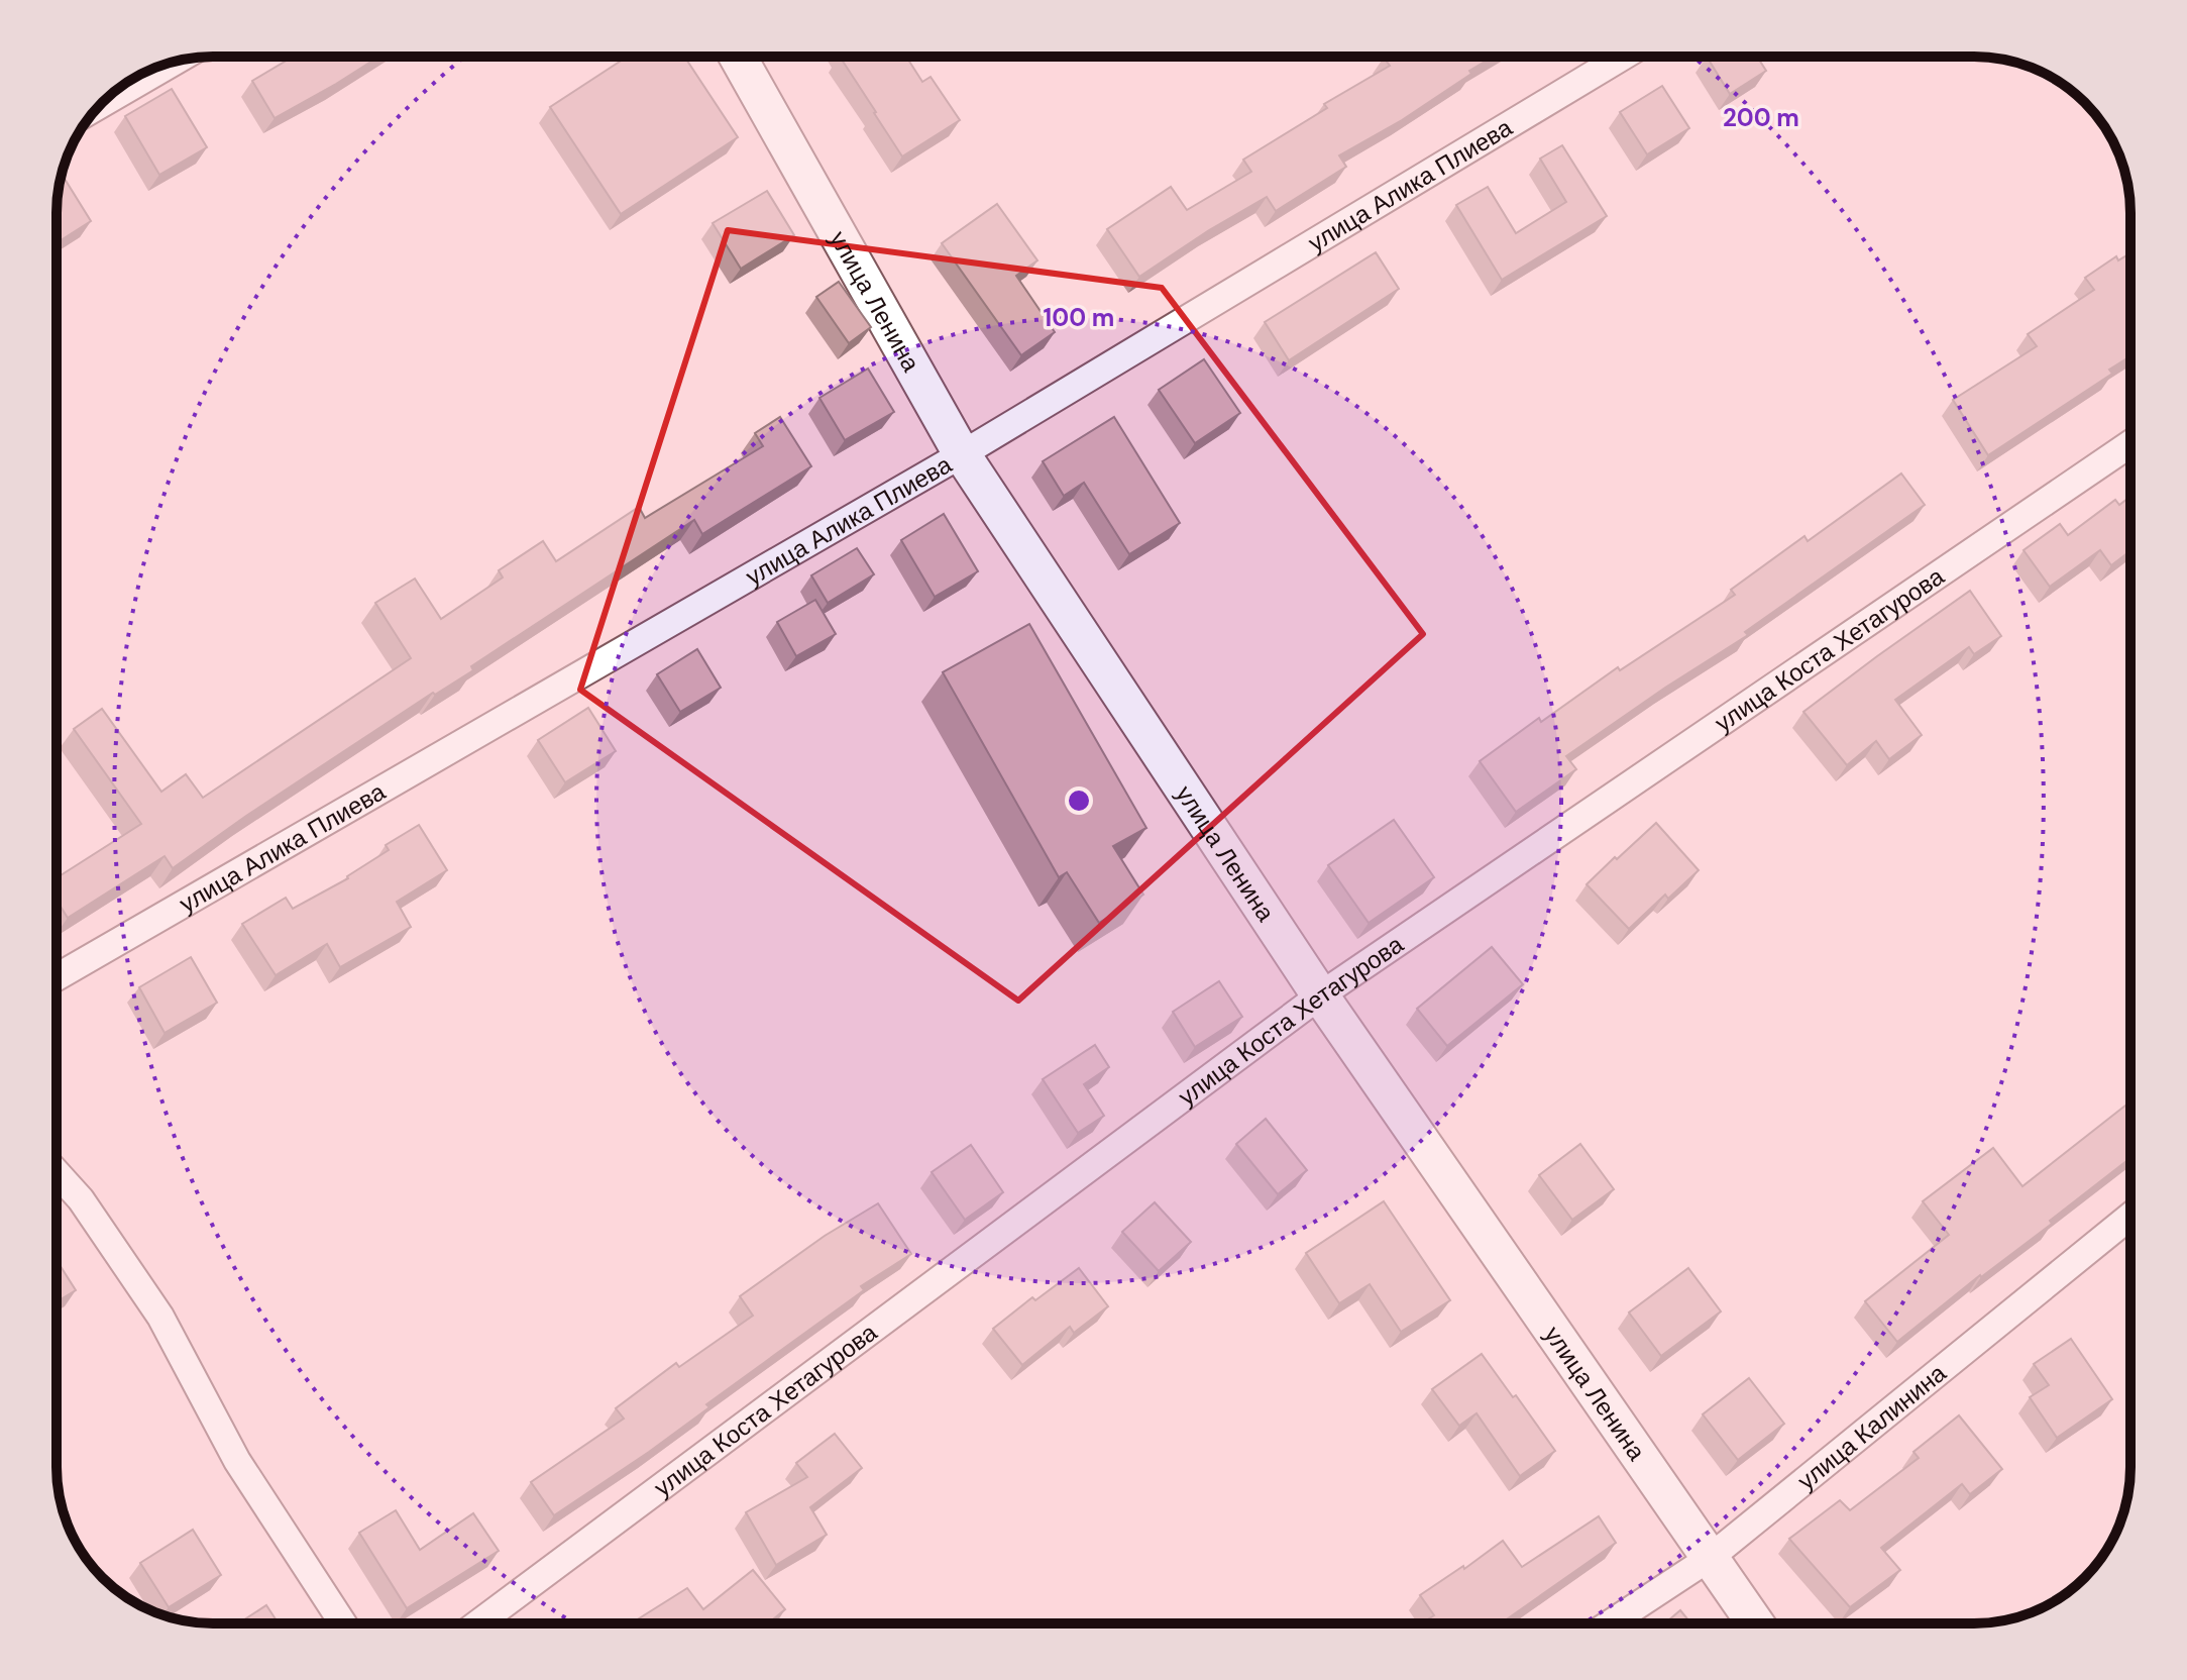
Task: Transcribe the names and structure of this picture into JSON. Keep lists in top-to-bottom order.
{
  "streets": {
    "street": [
      "улица Алика Плиева",
      "улица Ленина",
      "улица Коста Хетагурова",
      "улица Калинина"
    ]
  },
  "crossings": [
    ["улица Алика Плиева", "улица Ленина"],
    ["улица Ленина", "улица Коста Хетагурова"],
    ["улица Ленина", "улица Калинина"]
  ],
  "rings": ["200 m", "100 m"]
}
